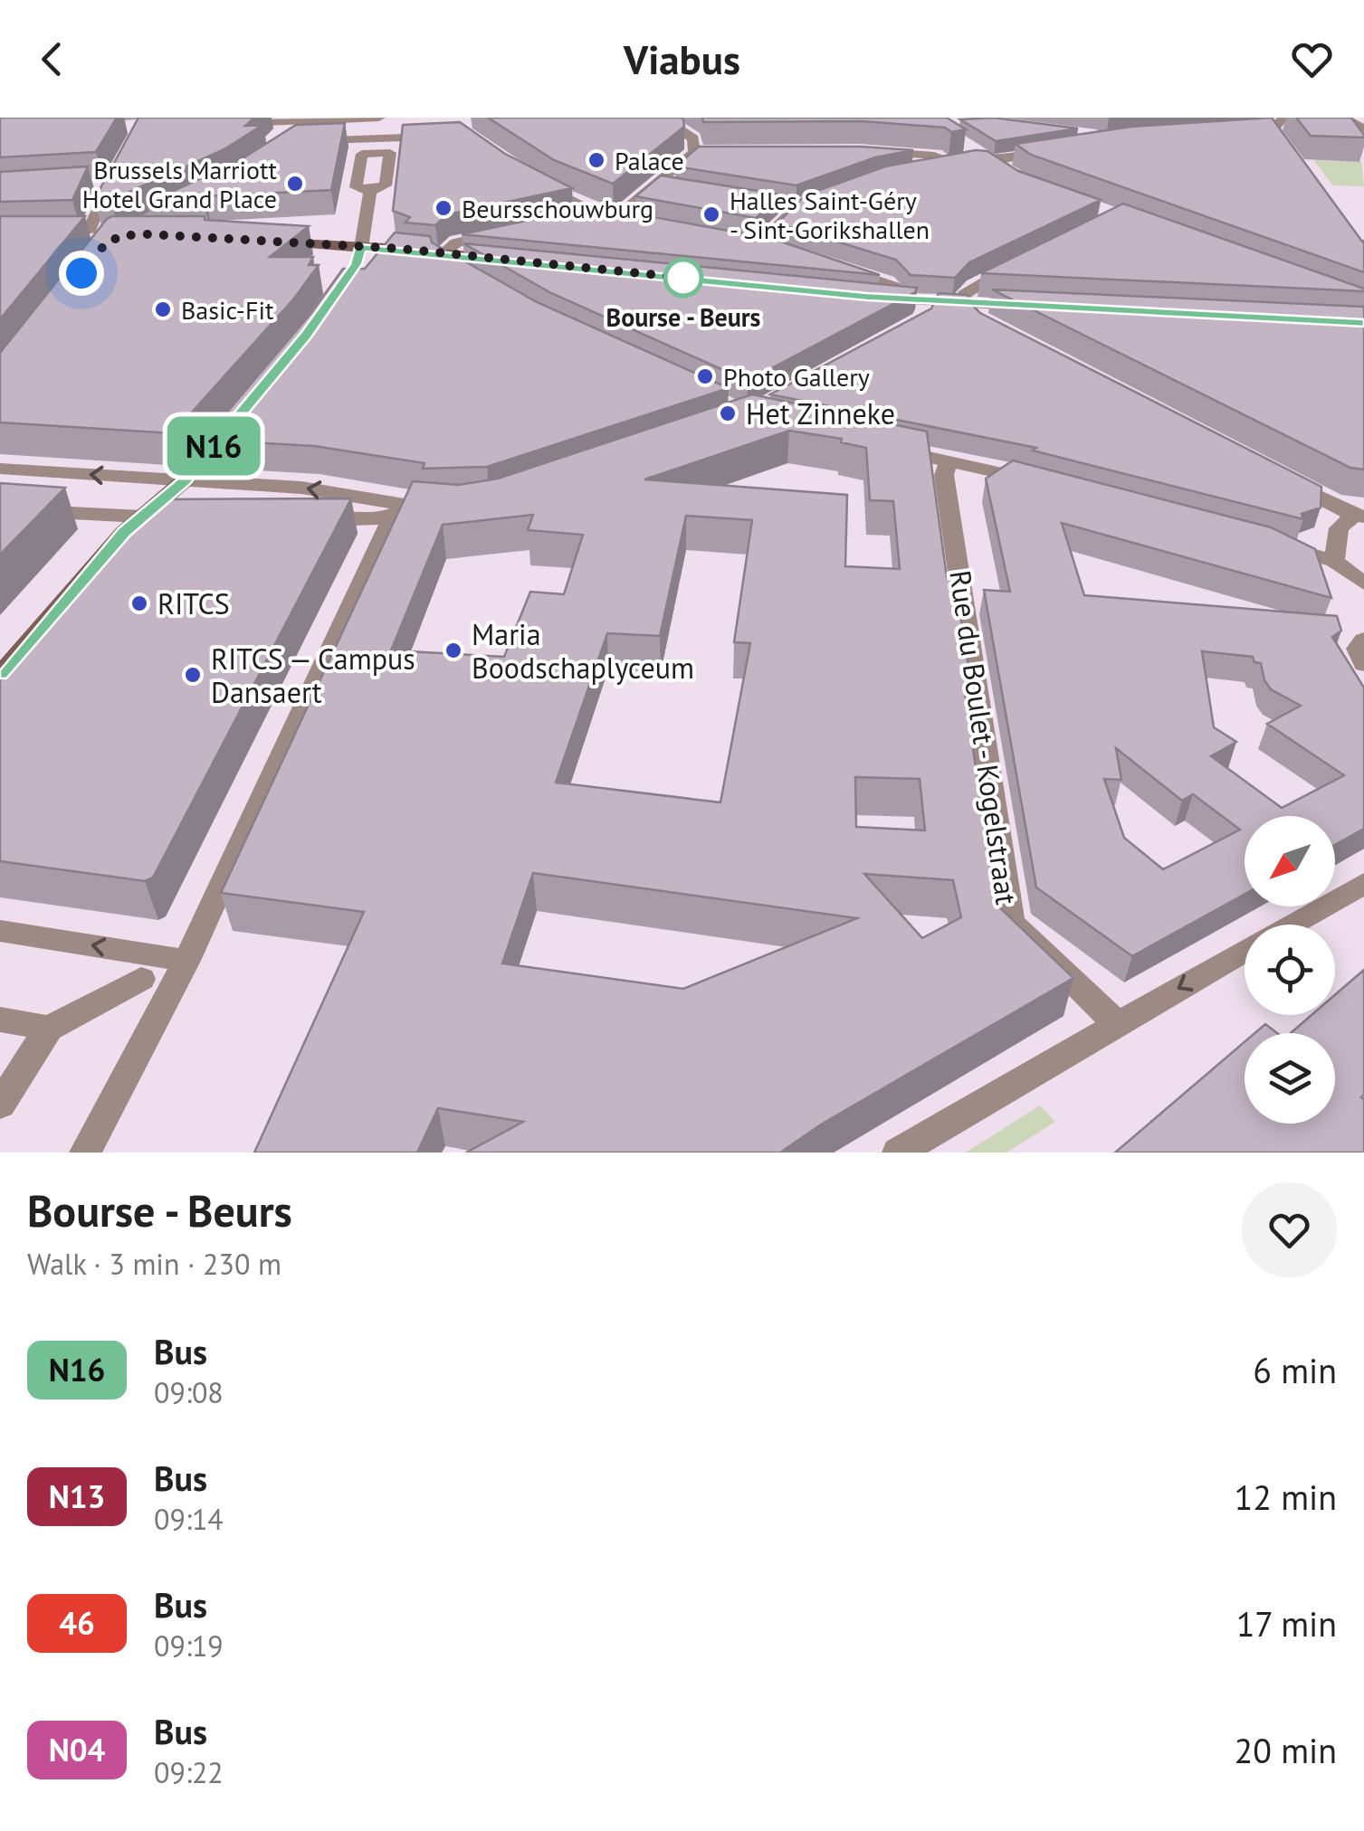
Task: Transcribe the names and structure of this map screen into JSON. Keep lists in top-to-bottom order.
{
  "streets": {
    "street": ["Rue du Boulet - Kogelstraat"]
  },
  "places": [
    "Palace",
    "Brussels Marriott Hotel Grand Place",
    "Beursschouwburg",
    "Halles Saint-Géry - Sint-Gorikshallen",
    "Bourse - Beurs",
    "Basic-Fit",
    "Photo Gallery",
    "Het Zinneke",
    "RITCS",
    "Maria Boodschaplyceum",
    "RITCS — Campus Dansaert"
  ],
  "lines": ["bus line N16"],
  "north": "bottom left",
  "page": {
    "header": "Viabus",
    "on_map": "N16",
    "heading": ["Bourse - Beurs", "Walk · 3 min · 230 m"],
    "list": [
      {
        "mark": "N16",
        "name": "Bus",
        "note": "09:08",
        "value": "6 min"
      },
      {
        "mark": "N13",
        "name": "Bus",
        "note": "09:14",
        "value": "12 min"
      },
      {
        "mark": "46",
        "name": "Bus",
        "note": "09:19",
        "value": "17 min"
      },
      {
        "mark": "N04",
        "name": "Bus",
        "note": "09:22",
        "value": "20 min"
      }
    ]
  }
}
